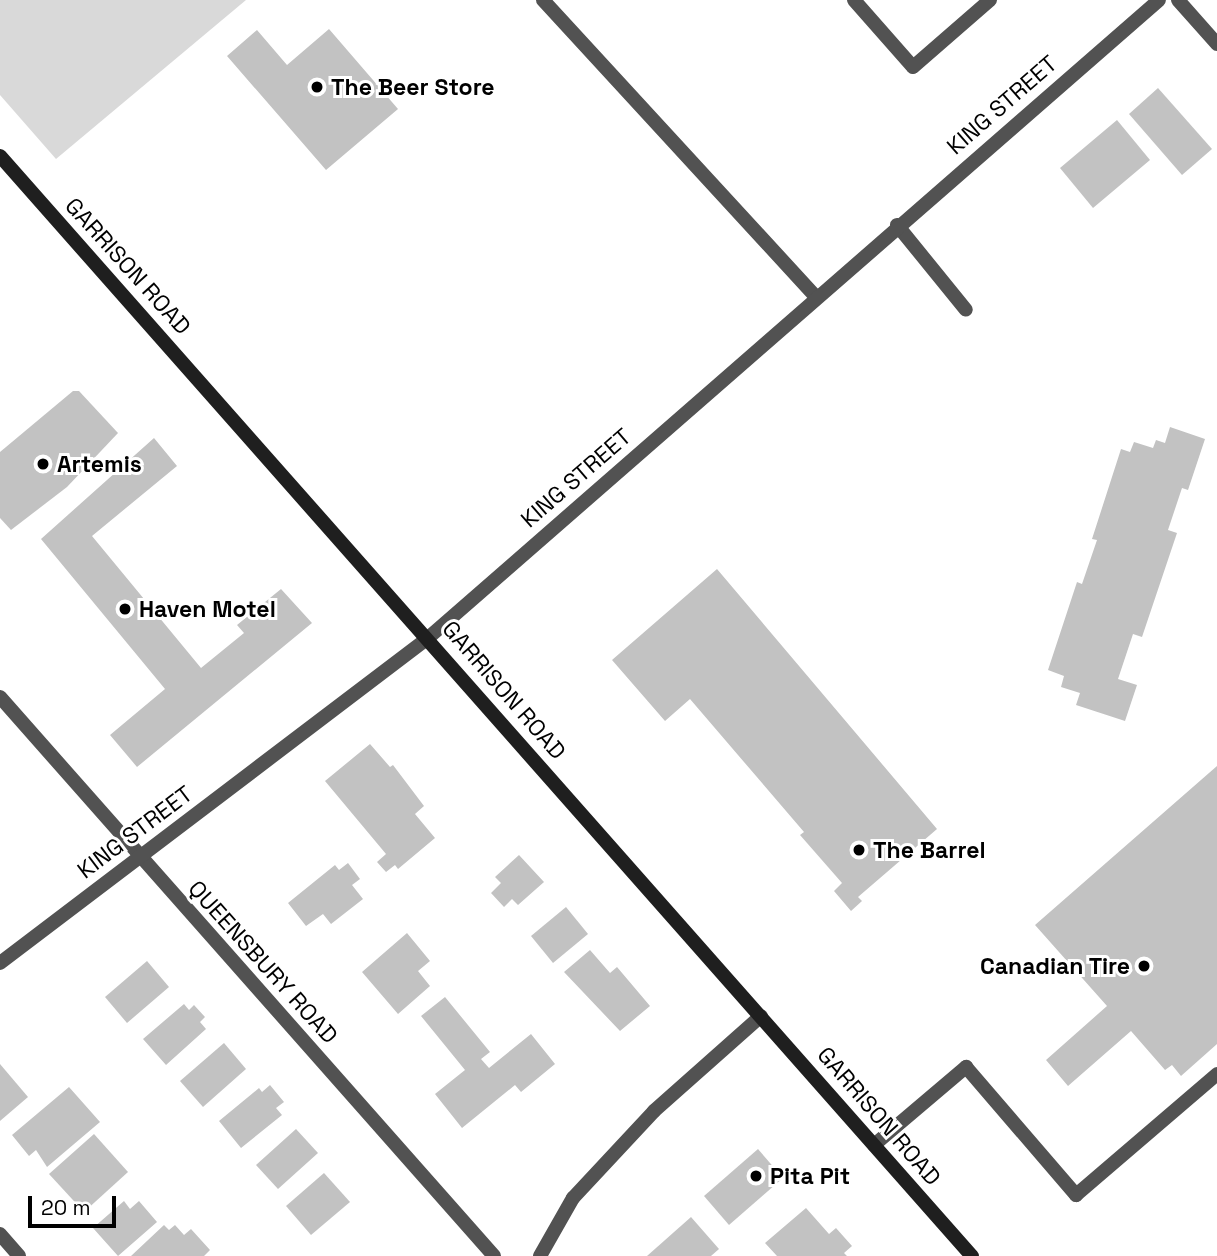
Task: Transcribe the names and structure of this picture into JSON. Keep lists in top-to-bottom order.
{
  "streets": {
    "main road": ["GARRISON ROAD"],
    "street": ["KING STREET", "QUEENSBURY ROAD"]
  },
  "crossings": [
    ["KING STREET", "GARRISON ROAD"],
    ["KING STREET", "QUEENSBURY ROAD"]
  ],
  "places": [
    "The Beer Store",
    "Artemis",
    "Haven Motel",
    "The Barrel",
    "Canadian Tire",
    "Pita Pit"
  ],
  "scale_bar": "20 m"
}
